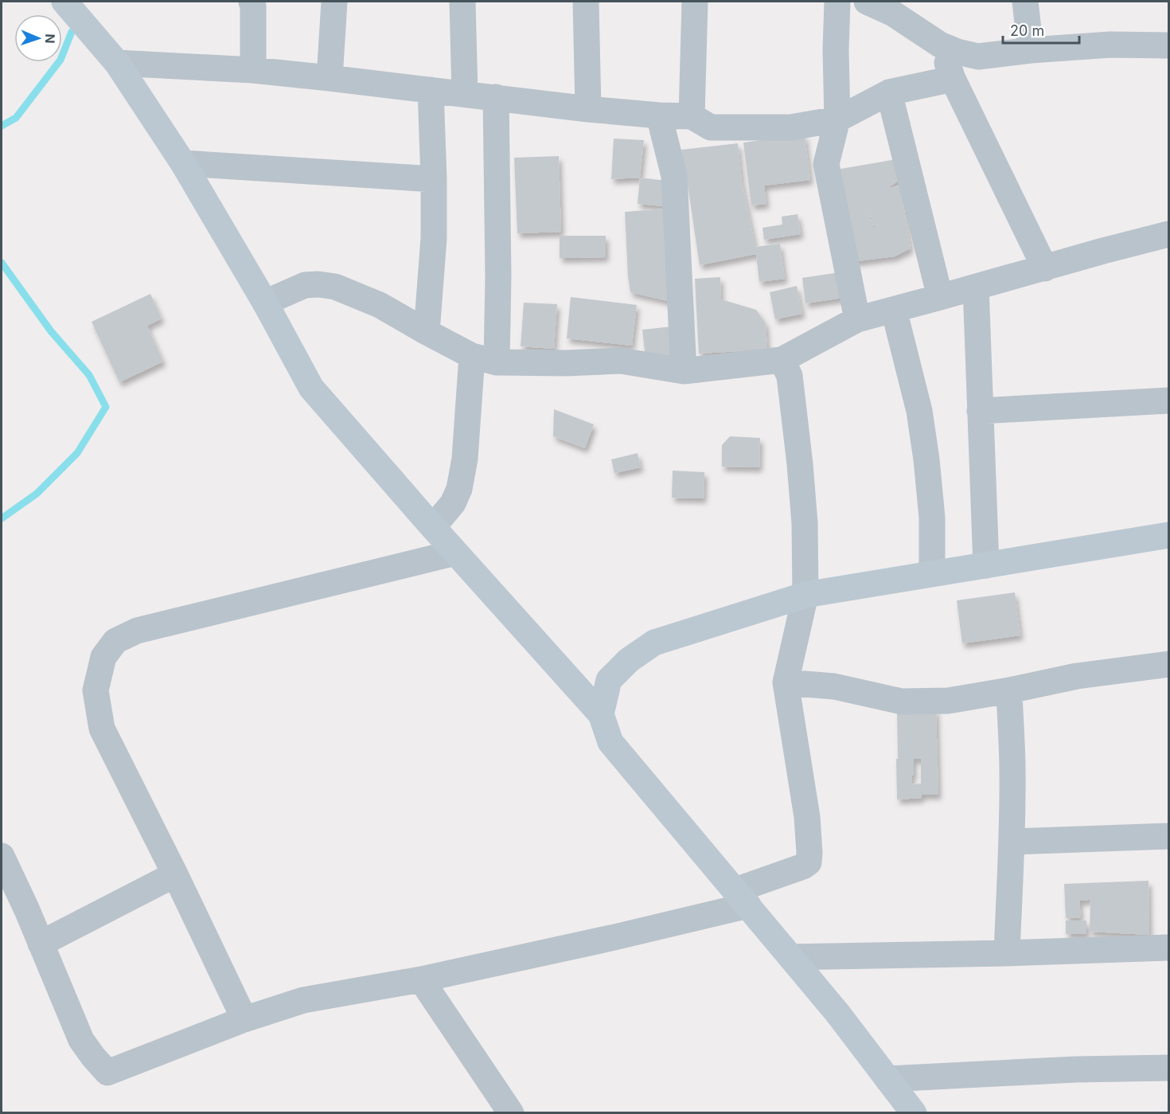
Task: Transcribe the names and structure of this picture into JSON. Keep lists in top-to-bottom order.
{
  "scale_bar": "20 m",
  "north": "right"
}
